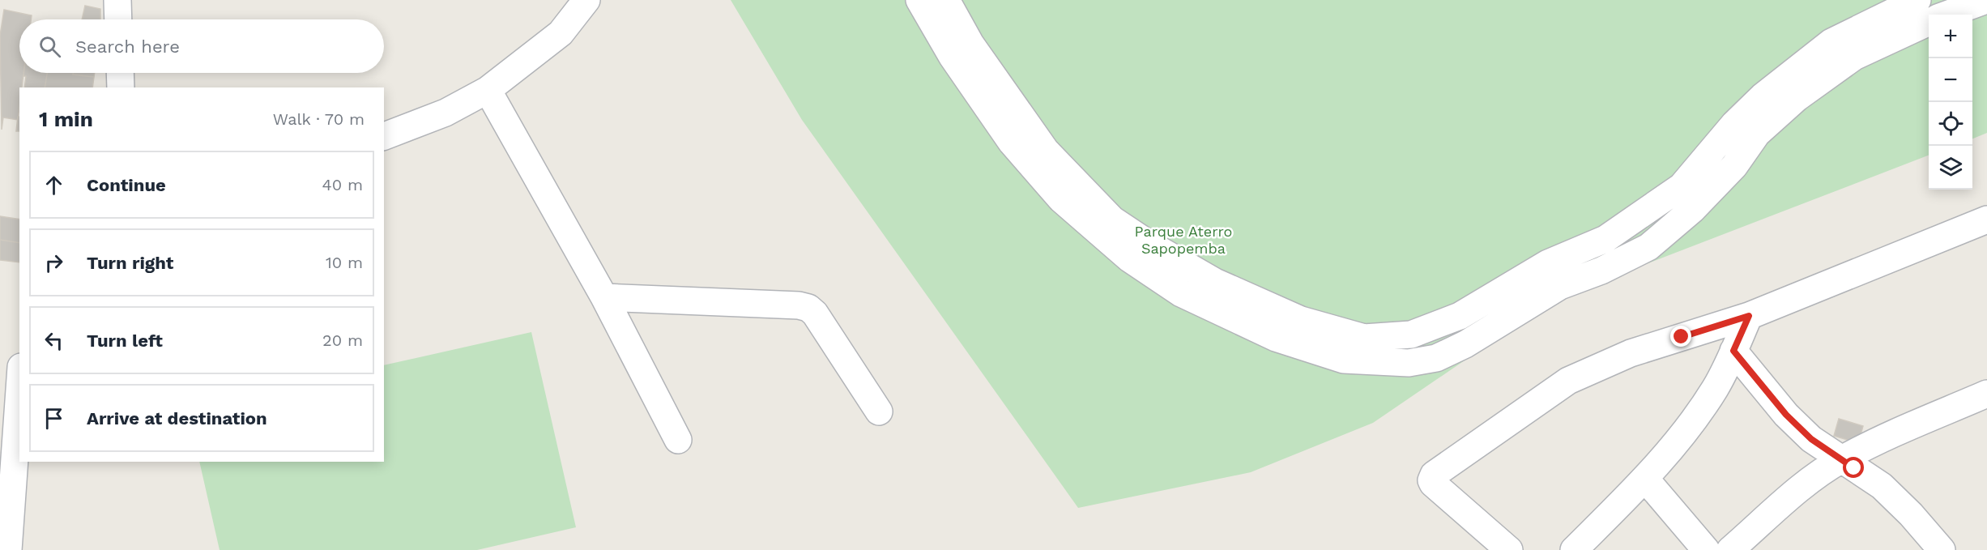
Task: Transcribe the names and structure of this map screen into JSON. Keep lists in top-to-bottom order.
{
  "parks": ["Parque Aterro Sapopemba"],
  "page": {
    "map_buttons": ["+", "−"],
    "search": "Search here",
    "heading": ["1 min", "Walk · 70 m"],
    "list": [
      ["Continue", "40 m"],
      ["Turn right", "10 m"],
      ["Turn left", "20 m"],
      "Arrive at destination"
    ]
  }
}
